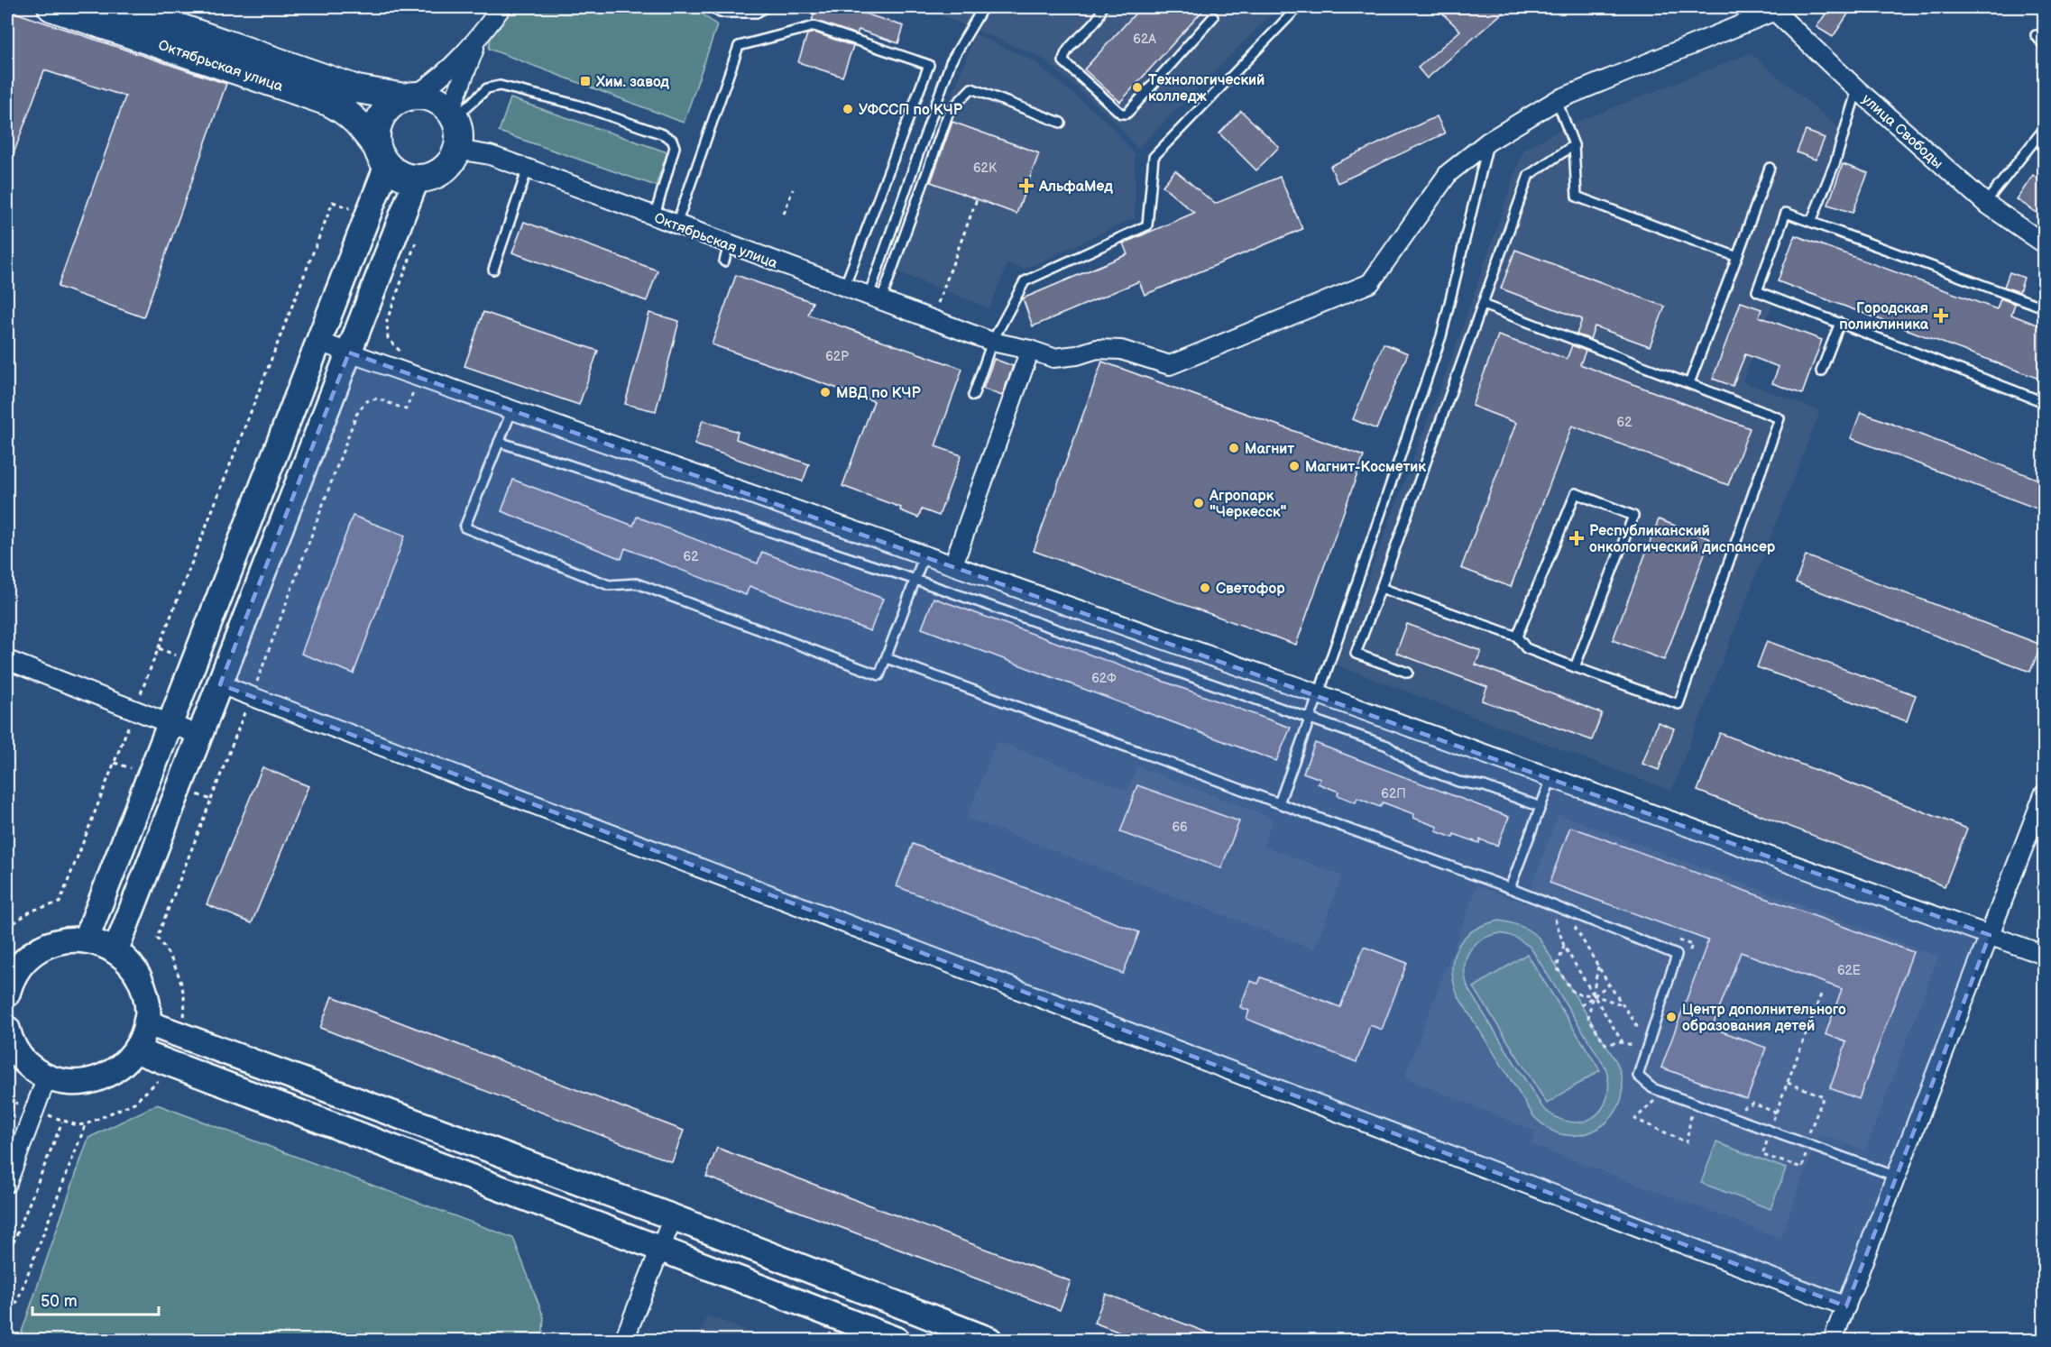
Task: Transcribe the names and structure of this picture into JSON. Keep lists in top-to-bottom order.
{
  "streets": {
    "main road": ["Октябрьская улица"],
    "street": ["улица Свободы"]
  },
  "crossings": [
    ["Октябрьская улица", "улица Свободы"]
  ],
  "places": {
    "transit": ["Хим. завод"],
    "other": [
      "Технологический колледж",
      "УФССП по КЧР",
      "МВД по КЧР",
      "Магнит",
      "Магнит-Косметик",
      "Агропарк \"Черкесск\"",
      "Светофор",
      "Центр дополнительного образования детей"
    ],
    "health": ["АльфаМед", "Городская поликлиника", "Республиканский онкологический диспансер"]
  },
  "house_numbers": [
    "62А",
    "62К",
    "62Р",
    "62",
    "62",
    "62Ф",
    "62П",
    "66",
    "62Е"
  ],
  "scale_bar": "50 m"
}
